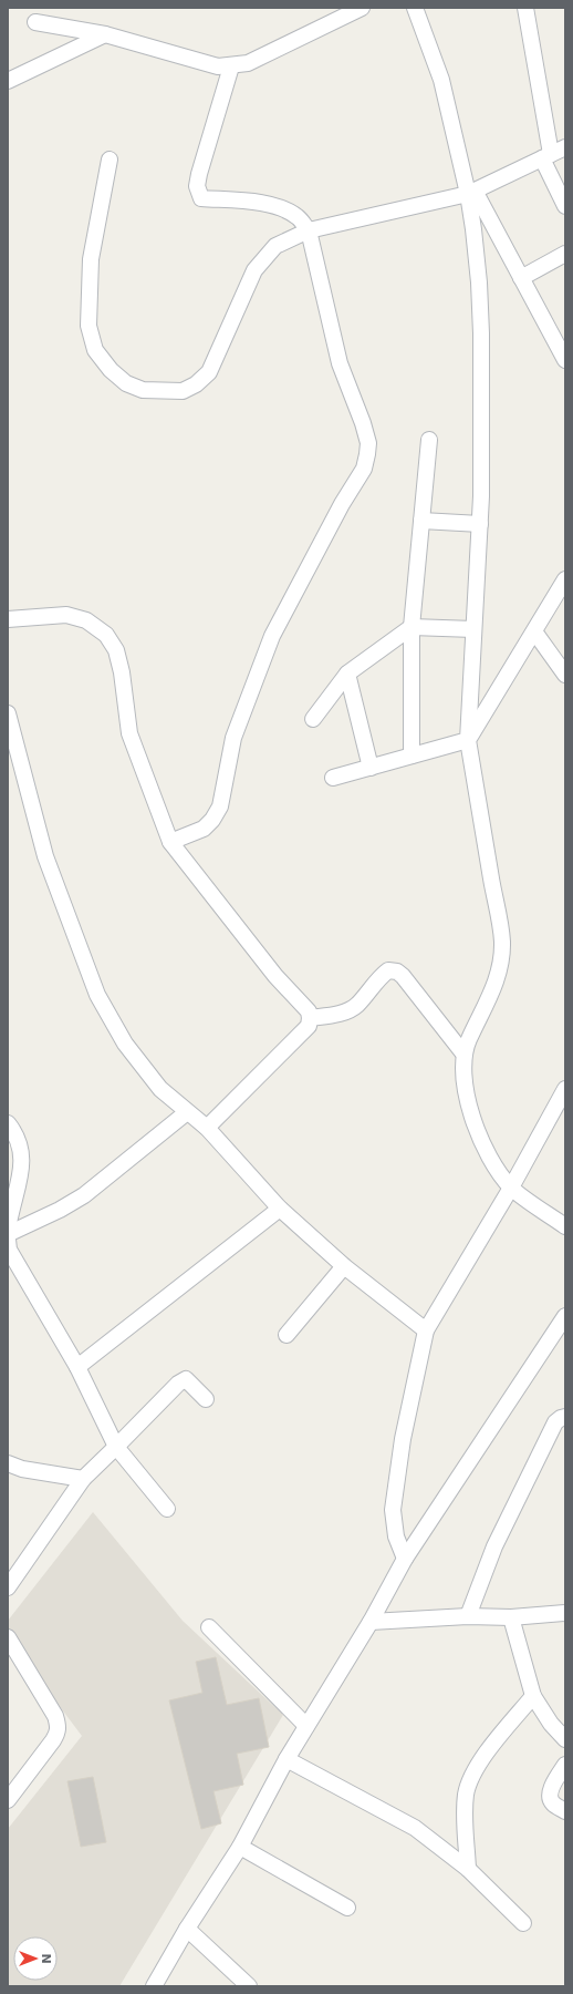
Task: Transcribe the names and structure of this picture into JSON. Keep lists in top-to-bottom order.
{
  "north": "right"
}
